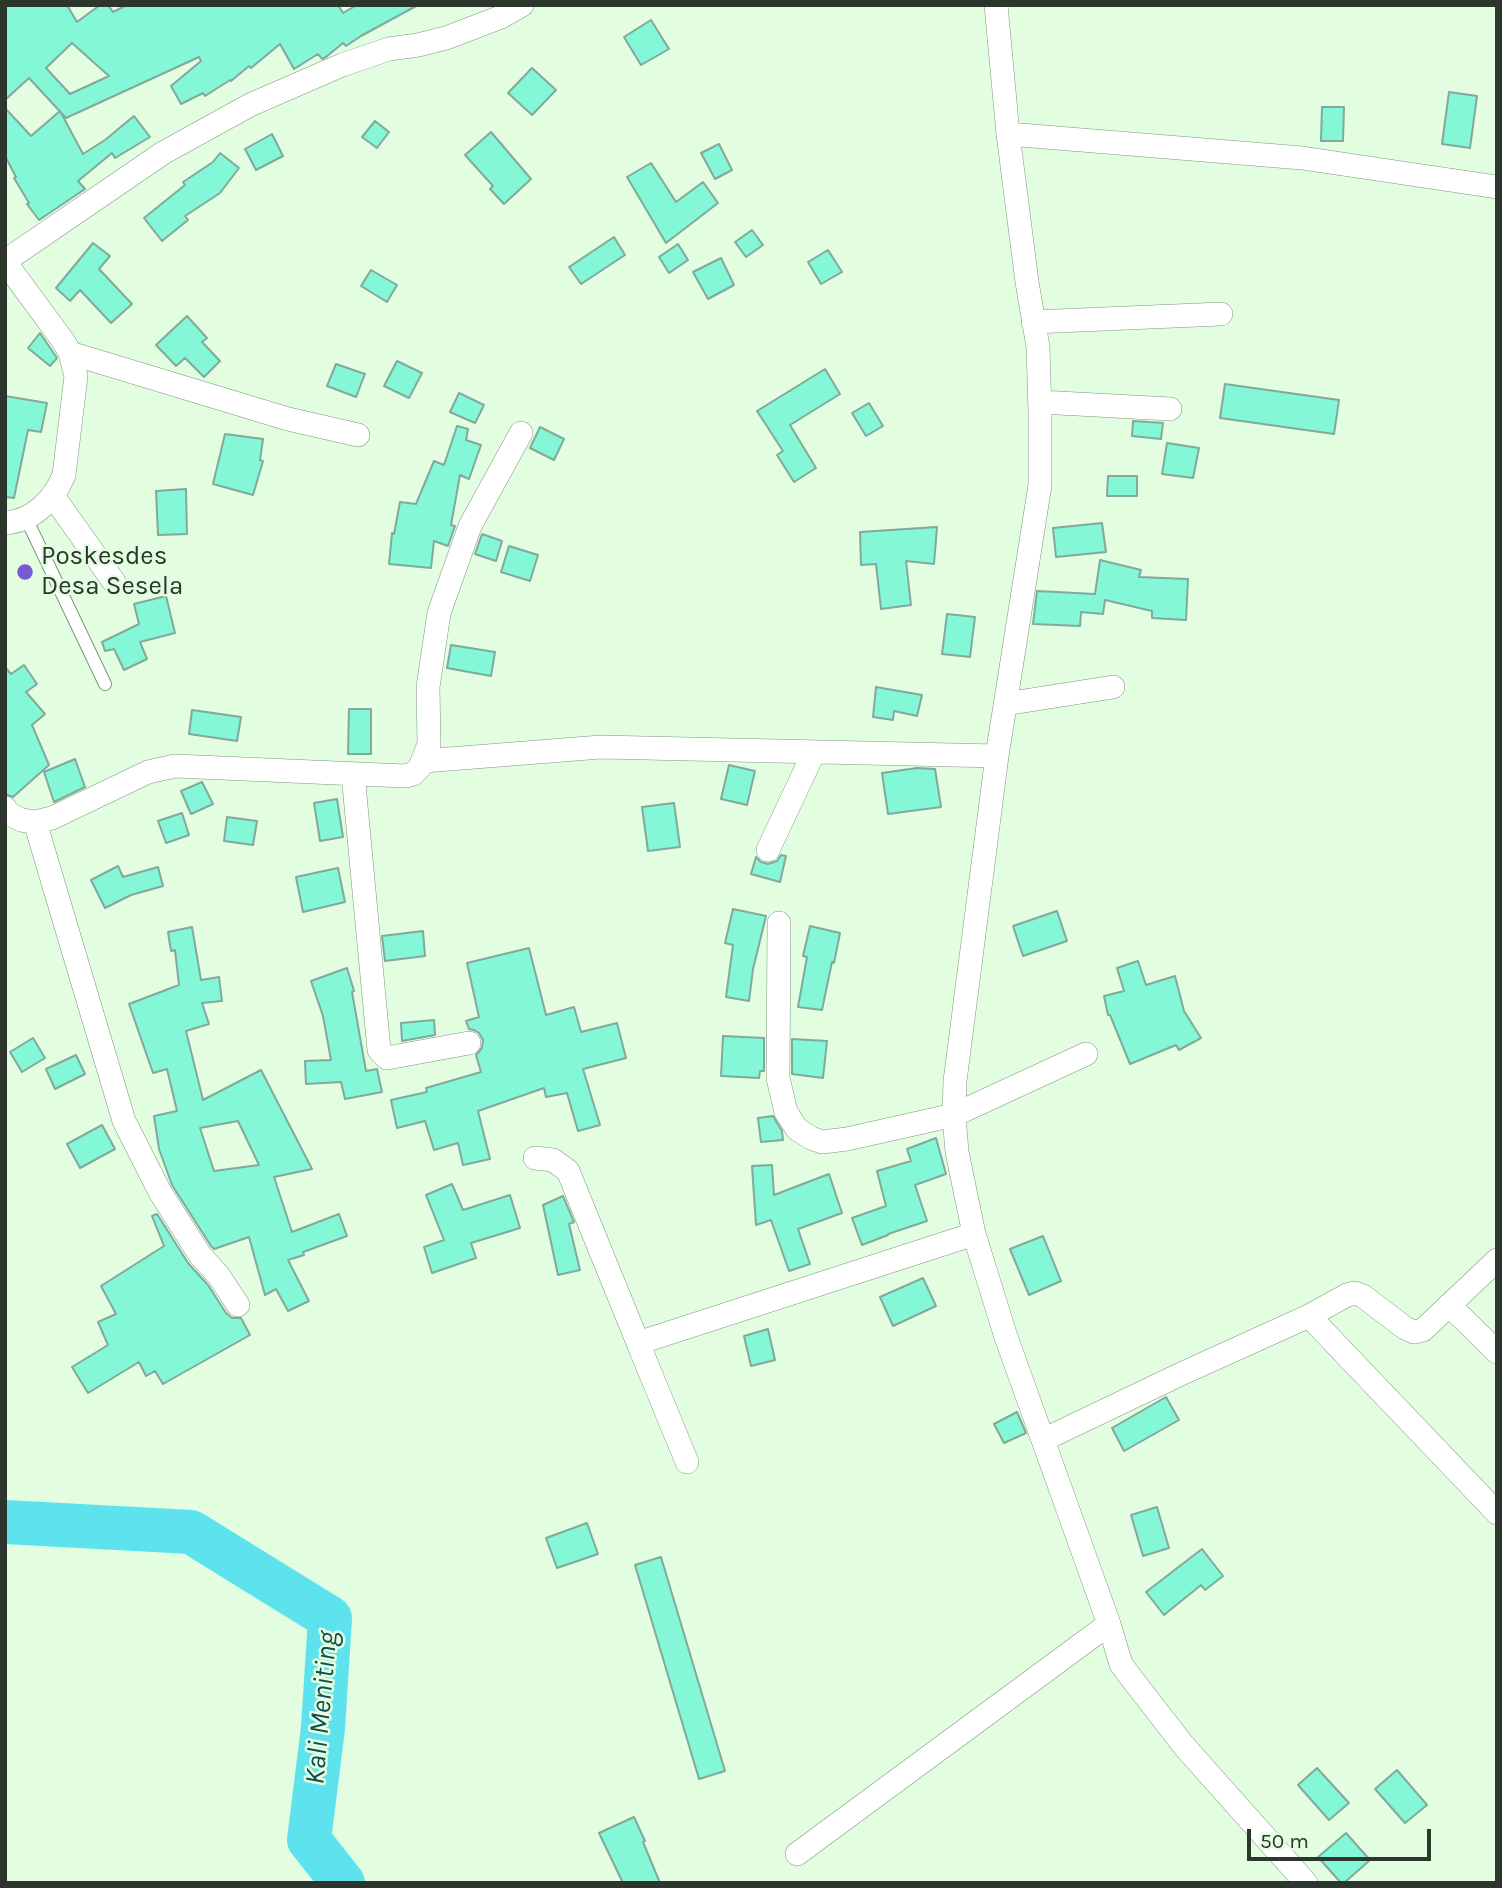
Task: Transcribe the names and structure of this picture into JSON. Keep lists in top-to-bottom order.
{
  "water": ["Kali Meniting"],
  "places": ["Poskesdes Desa Sesela"],
  "scale_bar": "50 m"
}
